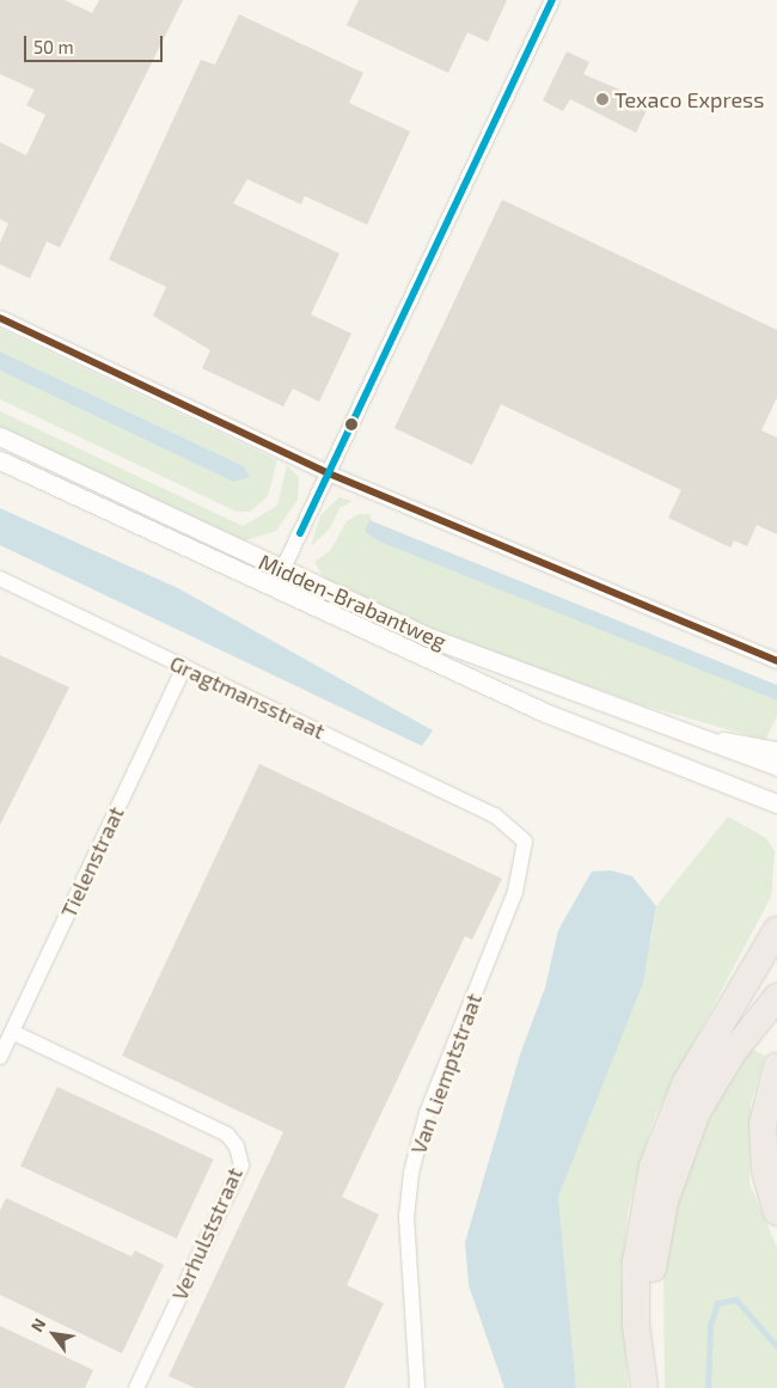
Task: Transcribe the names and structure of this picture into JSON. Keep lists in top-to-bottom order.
{
  "streets": {
    "street": [
      "Midden-Brabantweg",
      "Gragtmansstraat",
      "Tielenstraat",
      "Van Liemptstraat",
      "Verhulststraat"
    ]
  },
  "crossings": [
    ["Gragtmansstraat", "Tielenstraat"],
    ["Gragtmansstraat", "Van Liemptstraat"],
    ["Tielenstraat", "Verhulststraat"]
  ],
  "places": ["Texaco Express"],
  "scale_bar": "50 m",
  "north": "top left"
}
